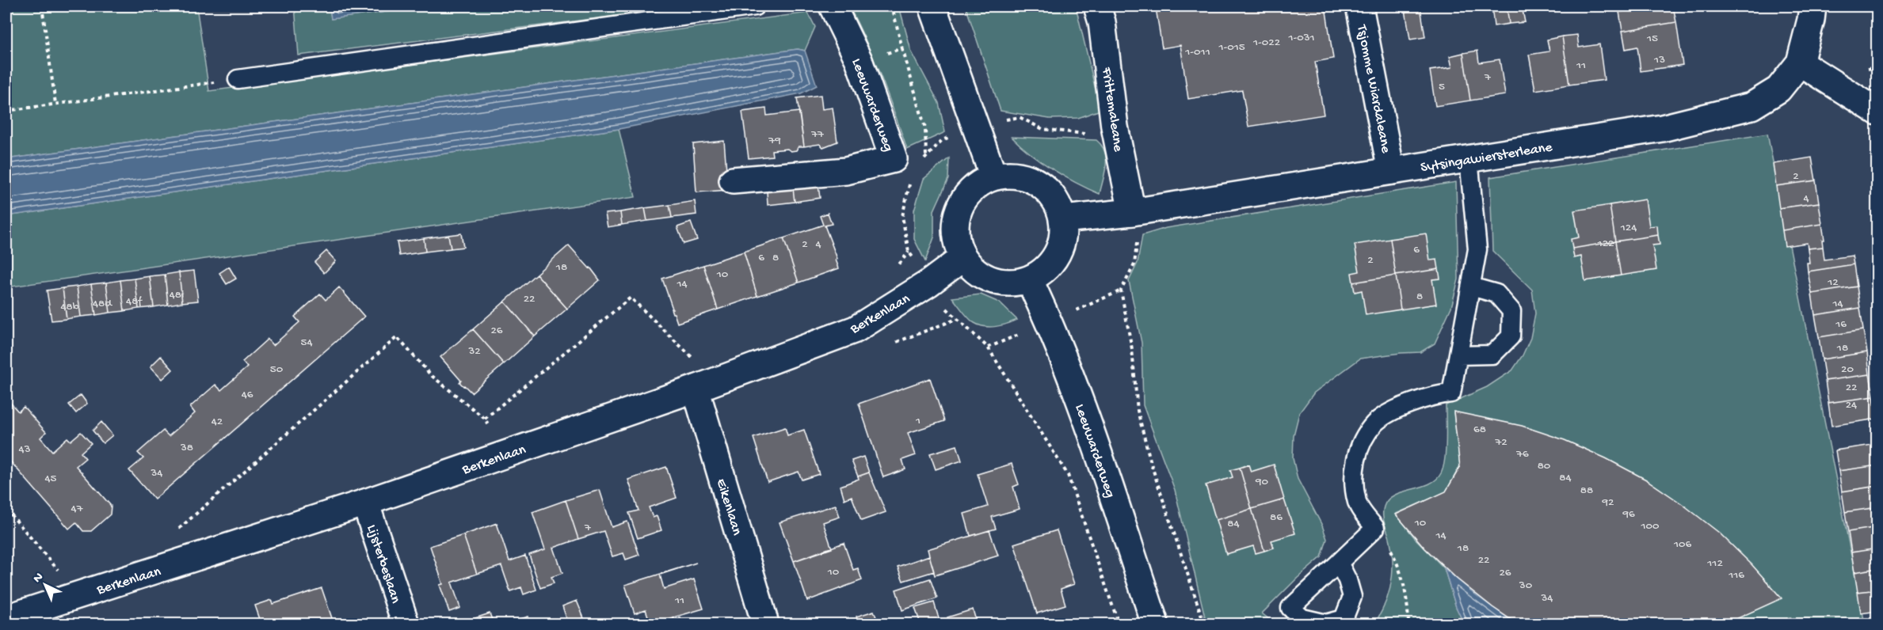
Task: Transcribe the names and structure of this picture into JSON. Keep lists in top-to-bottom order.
{
  "streets": {
    "main road": [
      "Tsjomme Wiardaleane",
      "Leeuwarderweg",
      "Frittemaleane",
      "Sytsingawiersterleane",
      "Berkenlaan",
      "Eikenlaan",
      "Lijsterbeslaan"
    ]
  },
  "crossings": [
    ["Tsjomme Wiardaleane", "Sytsingawiersterleane"],
    ["Leeuwarderweg", "Sytsingawiersterleane"],
    ["Leeuwarderweg", "Berkenlaan"],
    ["Frittemaleane", "Sytsingawiersterleane"],
    ["Sytsingawiersterleane", "Berkenlaan"],
    ["Berkenlaan", "Eikenlaan"],
    ["Berkenlaan", "Lijsterbeslaan"]
  ],
  "house_numbers": [
    "1-031",
    "15",
    "1-022",
    "1-015",
    "1-011",
    "13",
    "11",
    "7",
    "5",
    "77",
    "79",
    "2",
    "4",
    "124",
    "122",
    "2",
    "4",
    "6",
    "6",
    "8",
    "2",
    "18",
    "10",
    "12",
    "14",
    "48i",
    "8",
    "22",
    "48f",
    "48d",
    "14",
    "48b",
    "16",
    "26",
    "54",
    "18",
    "32",
    "50",
    "20",
    "22",
    "46",
    "24",
    "1",
    "42",
    "68",
    "72",
    "38",
    "43",
    "76",
    "80",
    "34",
    "84",
    "45",
    "90",
    "88",
    "92",
    "47",
    "96",
    "86",
    "10",
    "84",
    "100",
    "7",
    "14",
    "106",
    "18",
    "22",
    "112",
    "10",
    "26",
    "116",
    "30",
    "34",
    "11"
  ],
  "north": "top left"
}
